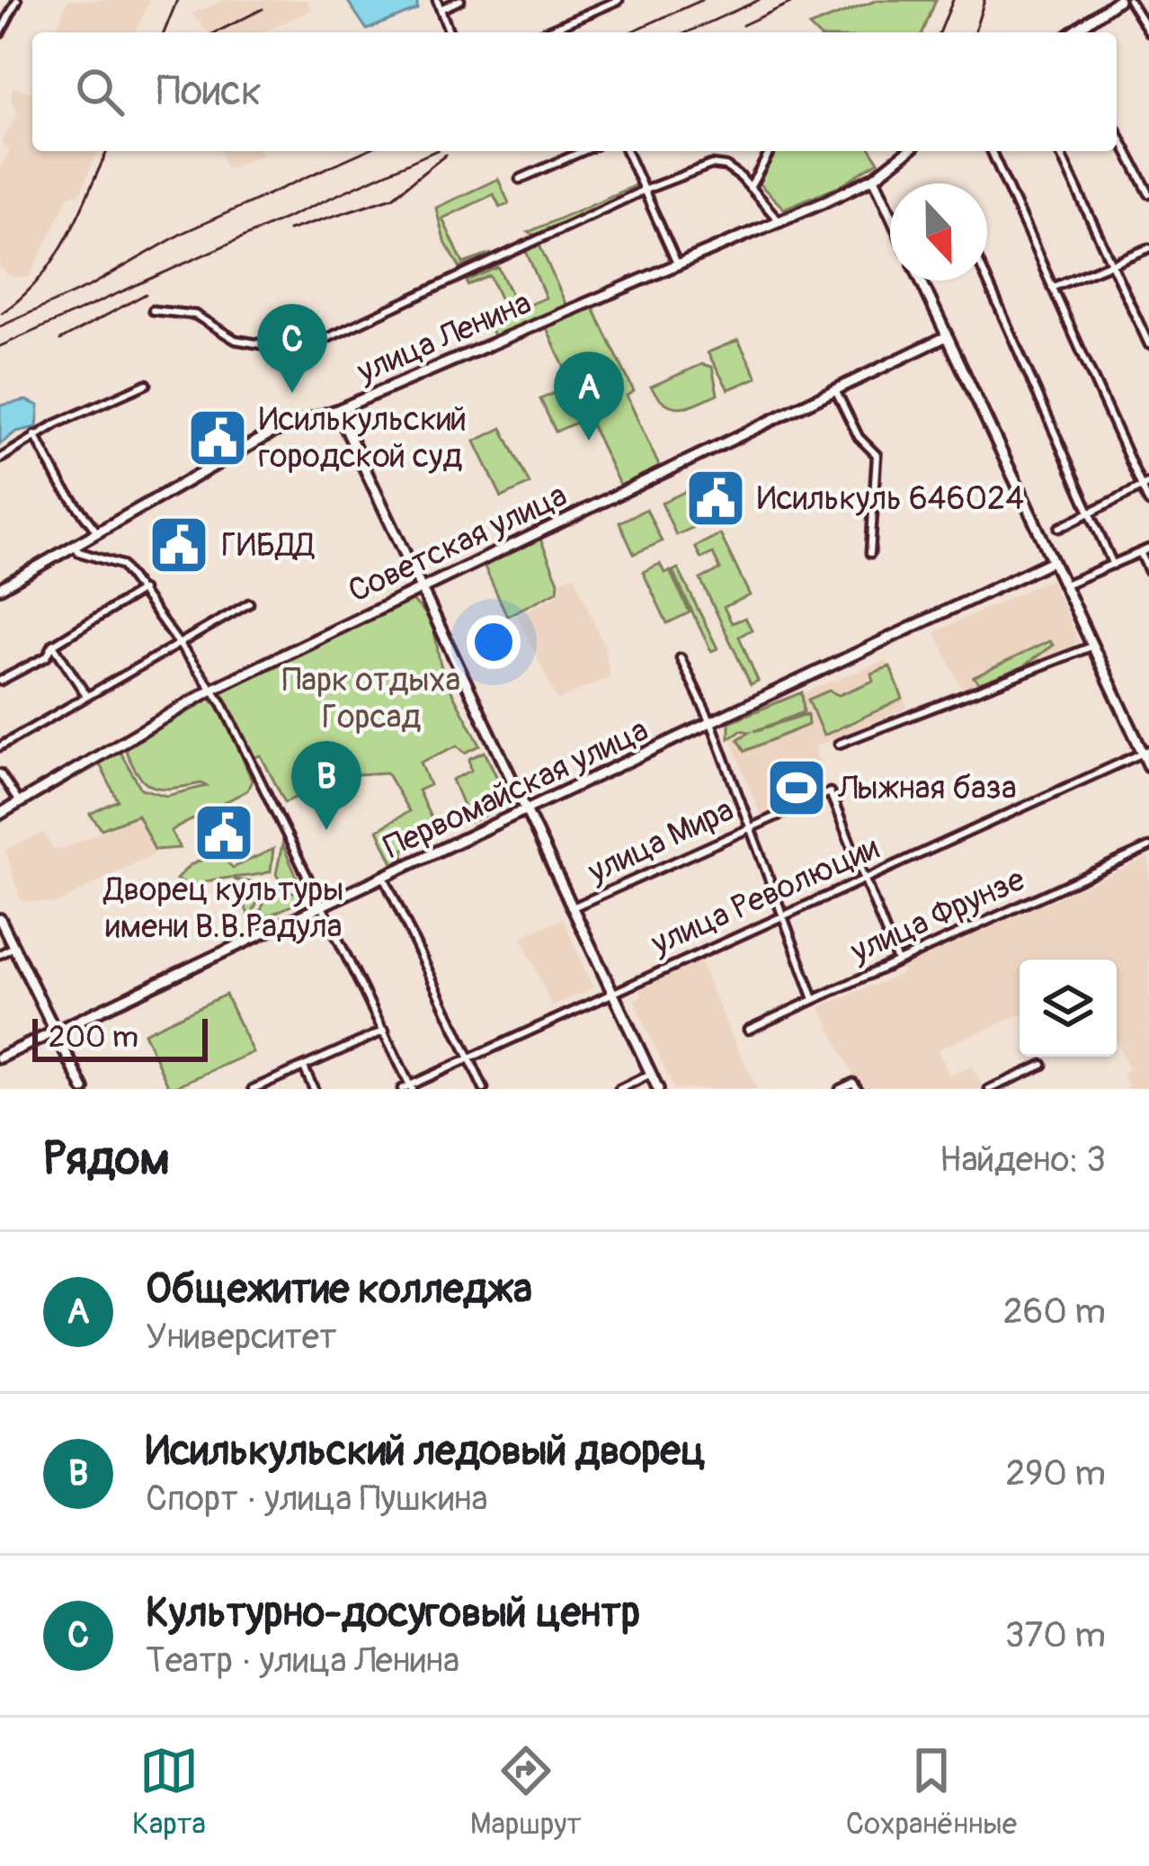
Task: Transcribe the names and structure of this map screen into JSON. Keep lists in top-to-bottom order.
{
  "streets": {
    "street": [
      "улица Ленина",
      "Советская улица",
      "Первомайская улица",
      "улица Мира",
      "улица Революции",
      "улица Фрунзе"
    ]
  },
  "crossings": [
    ["улица Мира", "улица Революции"]
  ],
  "parks": ["Парк отдыха Горсад"],
  "places": {
    "public building": [
      "Исилькульский городской суд",
      "Исилькуль 646024",
      "ГИБДД",
      "Дворец культуры имени В.В.Радула"
    ],
    "sports": ["Лыжная база"]
  },
  "scale_bar": "200 m",
  "north": "bottom",
  "page": {
    "search": "Поиск",
    "pins": ["C", "A", "B"],
    "scale": "200 m",
    "heading": ["Рядом", "Найдено: 3"],
    "list": [
      {
        "mark": "A",
        "name": "Общежитие колледжа",
        "note": "Университет",
        "value": "260 m"
      },
      {
        "mark": "B",
        "name": "Исилькульский ледовый дворец",
        "note": "Спорт · улица Пушкина",
        "value": "290 m"
      },
      {
        "mark": "C",
        "name": "Культурно-досуговый центр",
        "note": "Театр · улица Ленина",
        "value": "370 m"
      }
    ],
    "nav": ["Карта", "Маршрут", "Сохранённые"]
  }
}
